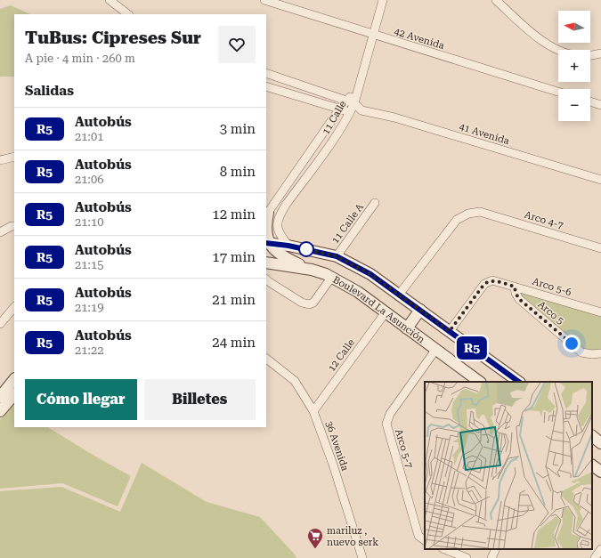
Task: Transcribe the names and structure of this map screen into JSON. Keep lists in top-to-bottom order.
{
  "streets": {
    "main road": ["Boulevard La Asunción"],
    "street": [
      "42 Avenida",
      "11 Calle",
      "41 Avenida",
      "Arco 4-7",
      "11 Calle A",
      "Arco 5-6",
      "Arco 5",
      "12 Calle",
      "36 Avenida",
      "Arco 5-7"
    ]
  },
  "crossings": [
    ["42 Avenida", "11 Calle"],
    ["11 Calle", "41 Avenida"],
    ["Arco 5-6", "Arco 5"],
    ["Boulevard La Asunción", "12 Calle"],
    ["Boulevard La Asunción", "Arco 5-7"],
    ["12 Calle", "36 Avenida"]
  ],
  "places": {
    "supermarket": ["mariluz , nuevo serk"]
  },
  "lines": ["bus line R5"],
  "north": "left",
  "page": {
    "on_map": "R5",
    "map_buttons": ["+", "−"],
    "heading": [
      ["TuBus: Cipreses Sur", "A pie · 4 min · 260 m"],
      "Salidas"
    ],
    "list": [
      {
        "mark": "R5",
        "name": "Autobús",
        "note": "21:01",
        "value": "3 min"
      },
      {
        "mark": "R5",
        "name": "Autobús",
        "note": "21:06",
        "value": "8 min"
      },
      {
        "mark": "R5",
        "name": "Autobús",
        "note": "21:10",
        "value": "12 min"
      },
      {
        "mark": "R5",
        "name": "Autobús",
        "note": "21:15",
        "value": "17 min"
      },
      {
        "mark": "R5",
        "name": "Autobús",
        "note": "21:19",
        "value": "21 min"
      },
      {
        "mark": "R5",
        "name": "Autobús",
        "note": "21:22",
        "value": "24 min"
      }
    ],
    "buttons": ["Cómo llegar", "Billetes"]
  }
}
